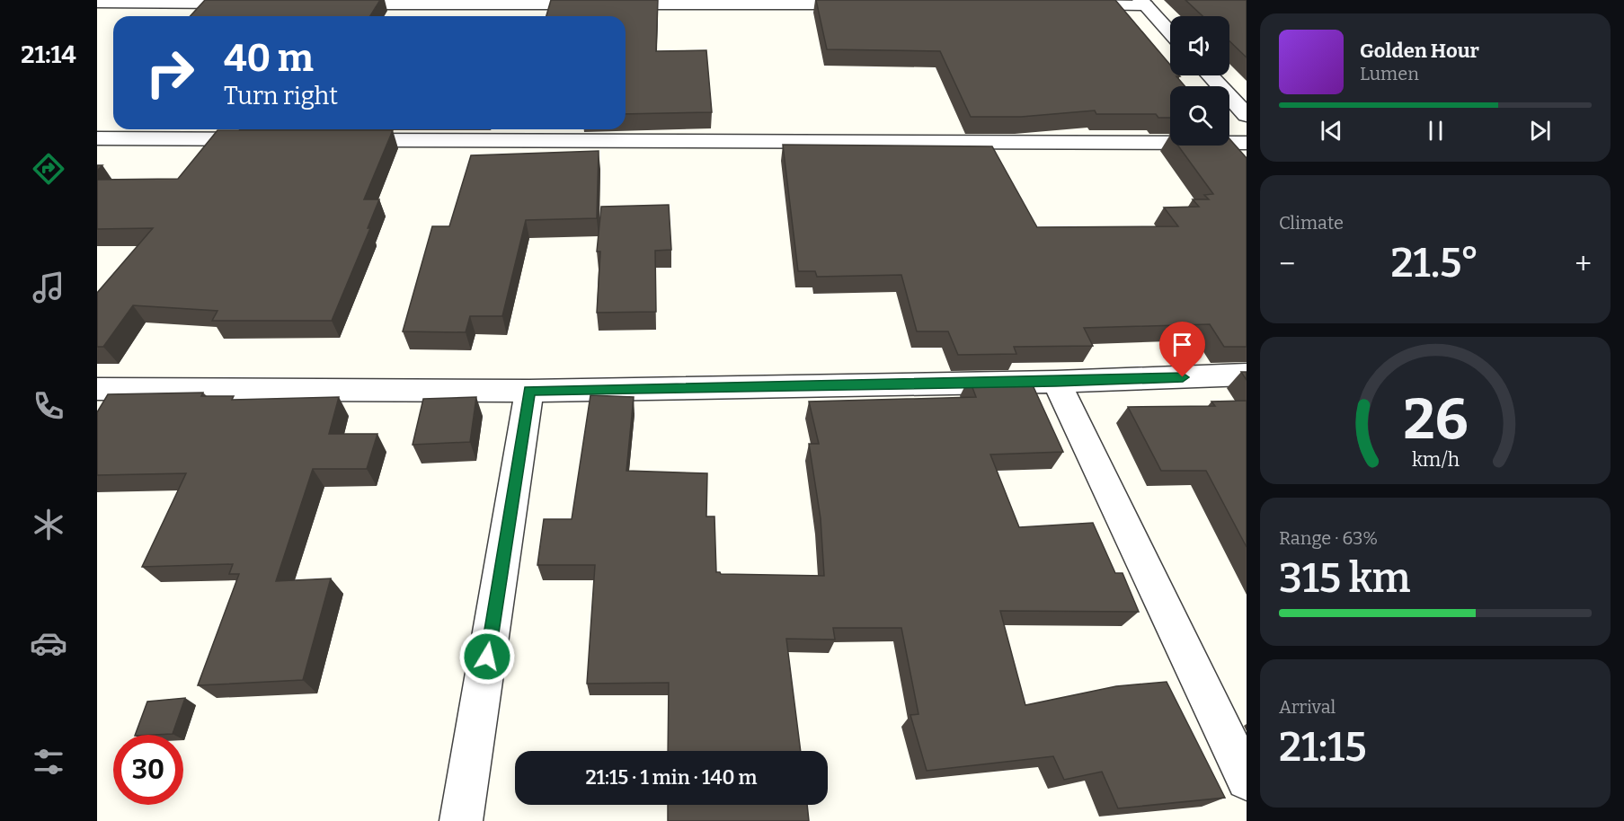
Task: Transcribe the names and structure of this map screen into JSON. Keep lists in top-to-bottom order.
{
  "page": {
    "tabs": "21:14",
    "turn": ["40 m", "Turn right"],
    "song": ["Golden Hour", "Lumen"],
    "tile": [
      "Climate",
      ["Range · 63%", "315 km"],
      ["Arrival", "21:15"]
    ],
    "heat": ["−", "21.5°", "+"],
    "limit": "30",
    "trip": "21:15 · 1 min · 140 m",
    "gauge": ["26", "km/h"]
  }
}
